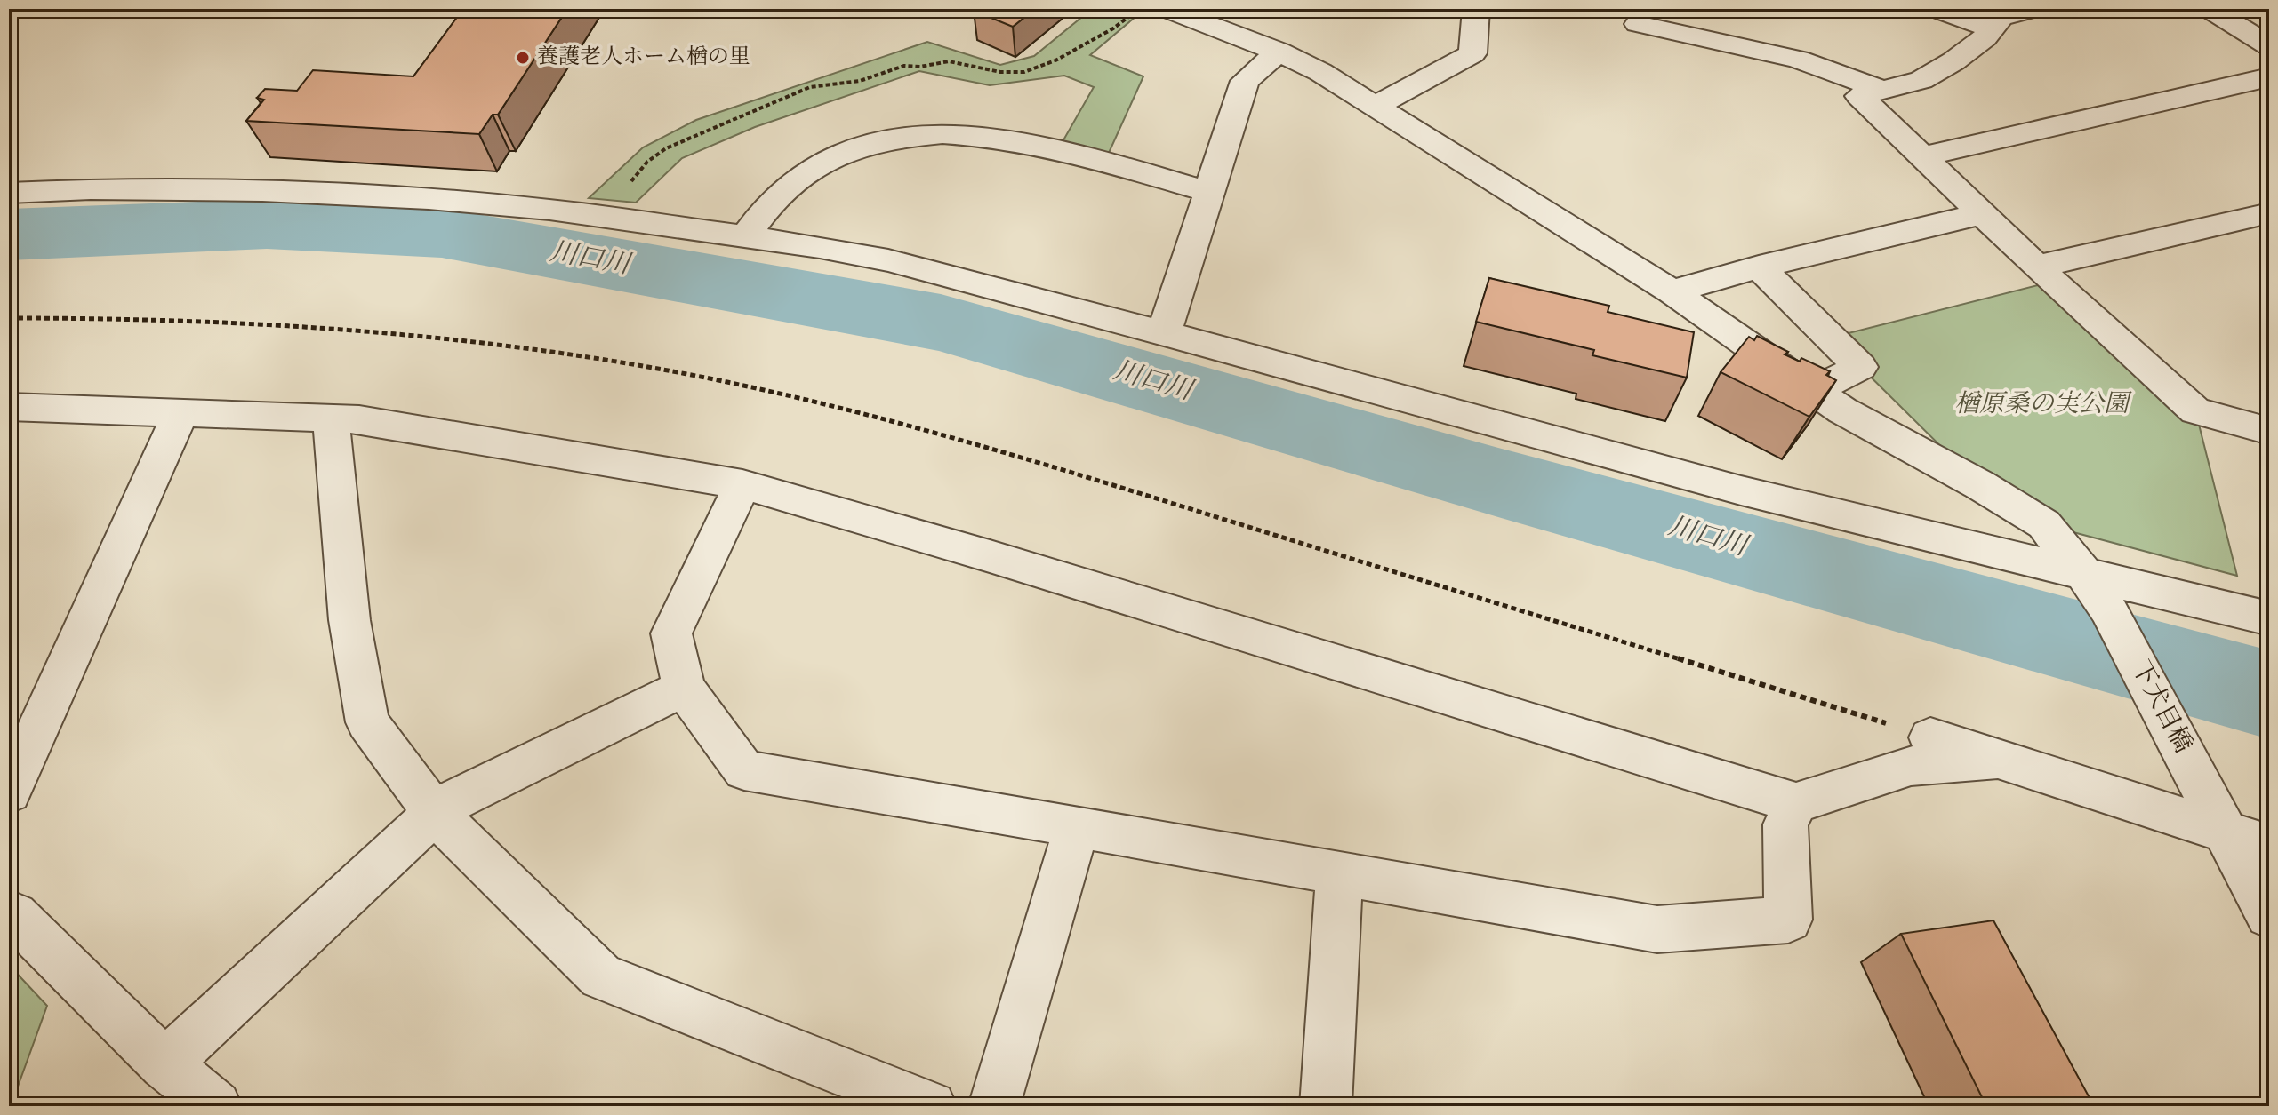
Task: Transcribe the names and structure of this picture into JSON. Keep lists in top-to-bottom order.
{
  "streets": {
    "street": ["下犬目橋"]
  },
  "water": ["川口川"],
  "parks": ["楢原桑の実公園"],
  "places": ["養護老人ホーム楢の里"]
}
